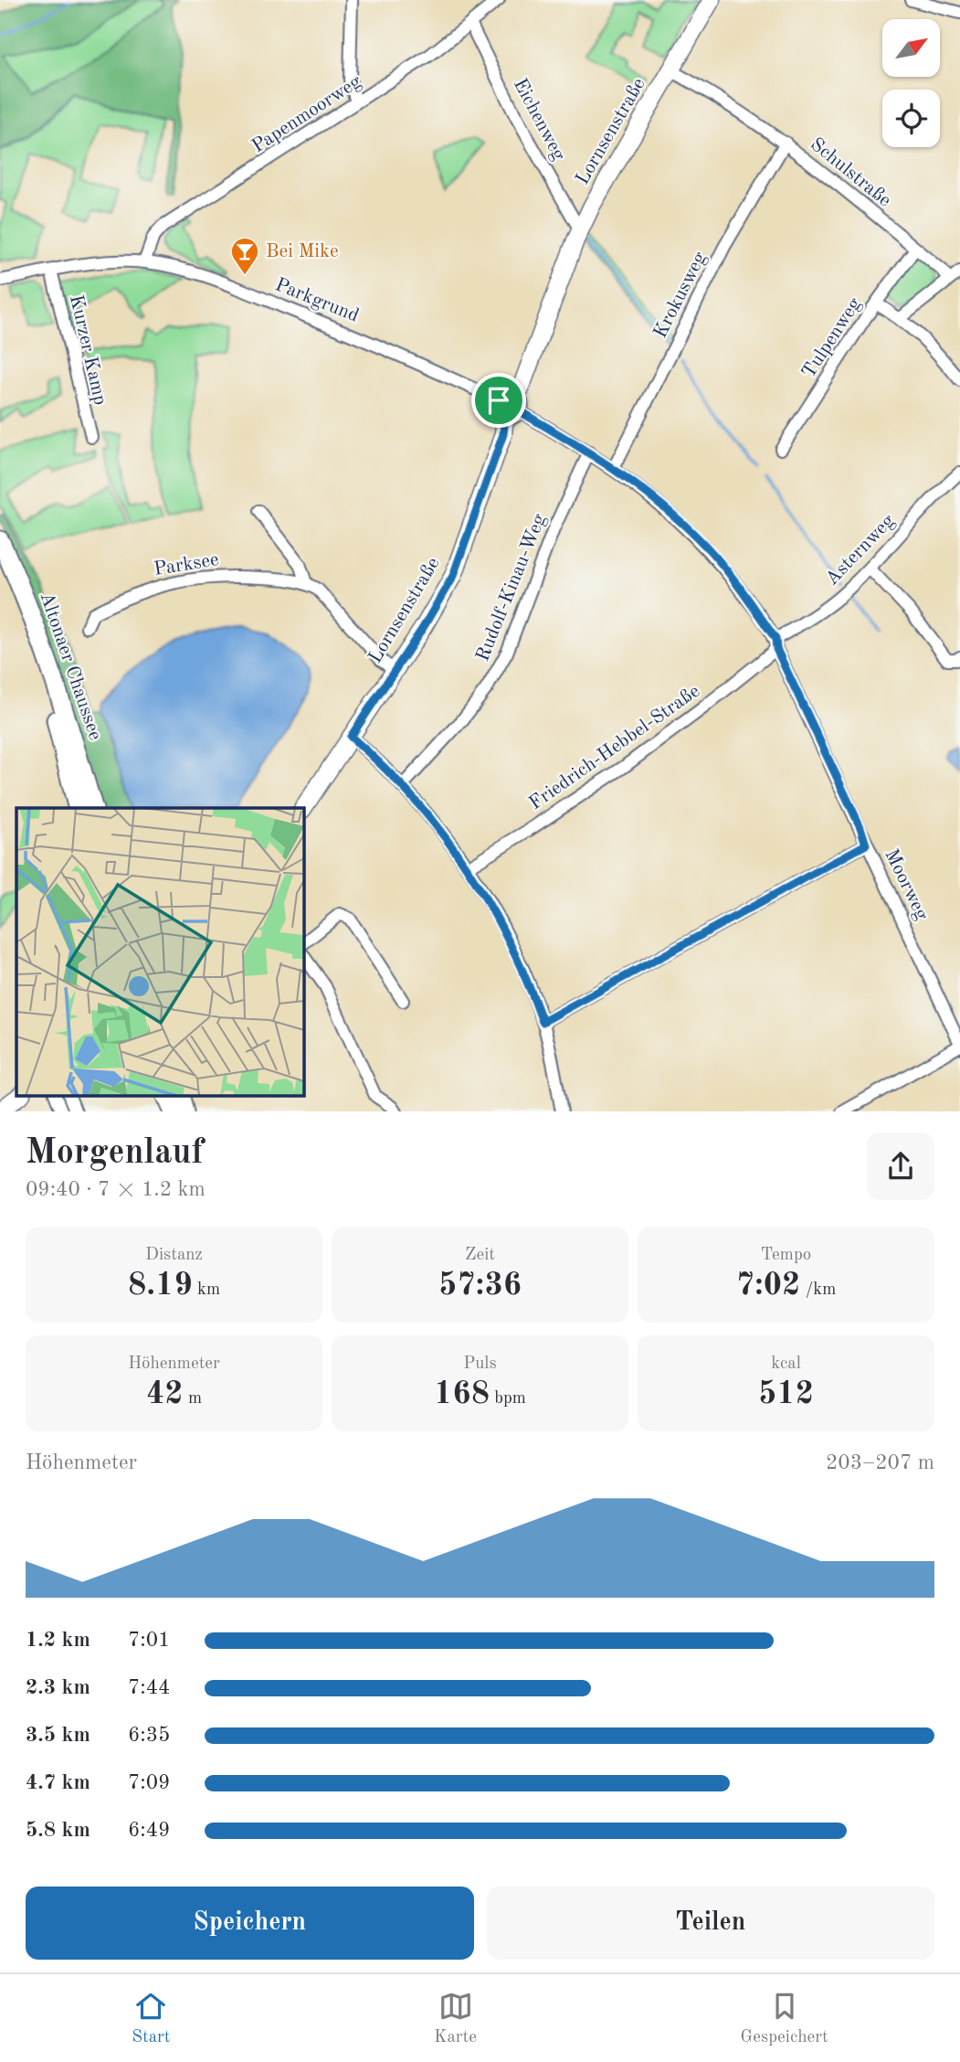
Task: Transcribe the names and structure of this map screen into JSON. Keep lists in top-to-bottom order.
{
  "streets": {
    "main road": ["Altonaer Chaussee"],
    "street": [
      "Papenmoorweg",
      "Eichenweg",
      "Lornsenstraße",
      "Schulstraße",
      "Krokusweg",
      "Parkgrund",
      "Tulpenweg",
      "Kurzer Kamp",
      "Asternweg",
      "Parksee",
      "Rudolf-Kinau-Weg",
      "Friedrich-Hebbel-Straße",
      "Moorweg"
    ]
  },
  "crossings": [
    ["Papenmoorweg", "Eichenweg"],
    ["Papenmoorweg", "Parkgrund"],
    ["Eichenweg", "Lornsenstraße"],
    ["Lornsenstraße", "Schulstraße"],
    ["Lornsenstraße", "Parkgrund"],
    ["Lornsenstraße", "Moorweg"],
    ["Schulstraße", "Krokusweg"],
    ["Schulstraße", "Tulpenweg"],
    ["Krokusweg", "Moorweg"],
    ["Parkgrund", "Kurzer Kamp"],
    ["Parkgrund", "Moorweg"],
    ["Asternweg", "Friedrich-Hebbel-Straße"],
    ["Asternweg", "Moorweg"],
    ["Rudolf-Kinau-Weg", "Moorweg"],
    ["Friedrich-Hebbel-Straße", "Moorweg"]
  ],
  "places": {
    "bar": ["Bei Mike"]
  },
  "north": "top right",
  "page": {
    "heading": ["Morgenlauf", "09:40 · 7 × 1.2 km"],
    "stats": [
      ["Distanz", "8.19 km"],
      ["Zeit", "57:36"],
      ["Tempo", "7:02 /km"],
      ["Höhenmeter", "42 m"],
      ["Puls", "168 bpm"],
      ["kcal", "512"]
    ],
    "chart": ["Höhenmeter", "203–207 m"],
    "list": [
      {
        "name": "1.2 km",
        "note": "7:01"
      },
      {
        "name": "2.3 km",
        "note": "7:44"
      },
      {
        "name": "3.5 km",
        "note": "6:35"
      },
      {
        "name": "4.7 km",
        "note": "7:09"
      },
      {
        "name": "5.8 km",
        "note": "6:49"
      }
    ],
    "buttons": ["Speichern", "Teilen"],
    "tabs": ["Start", "Karte", "Gespeichert"]
  }
}
